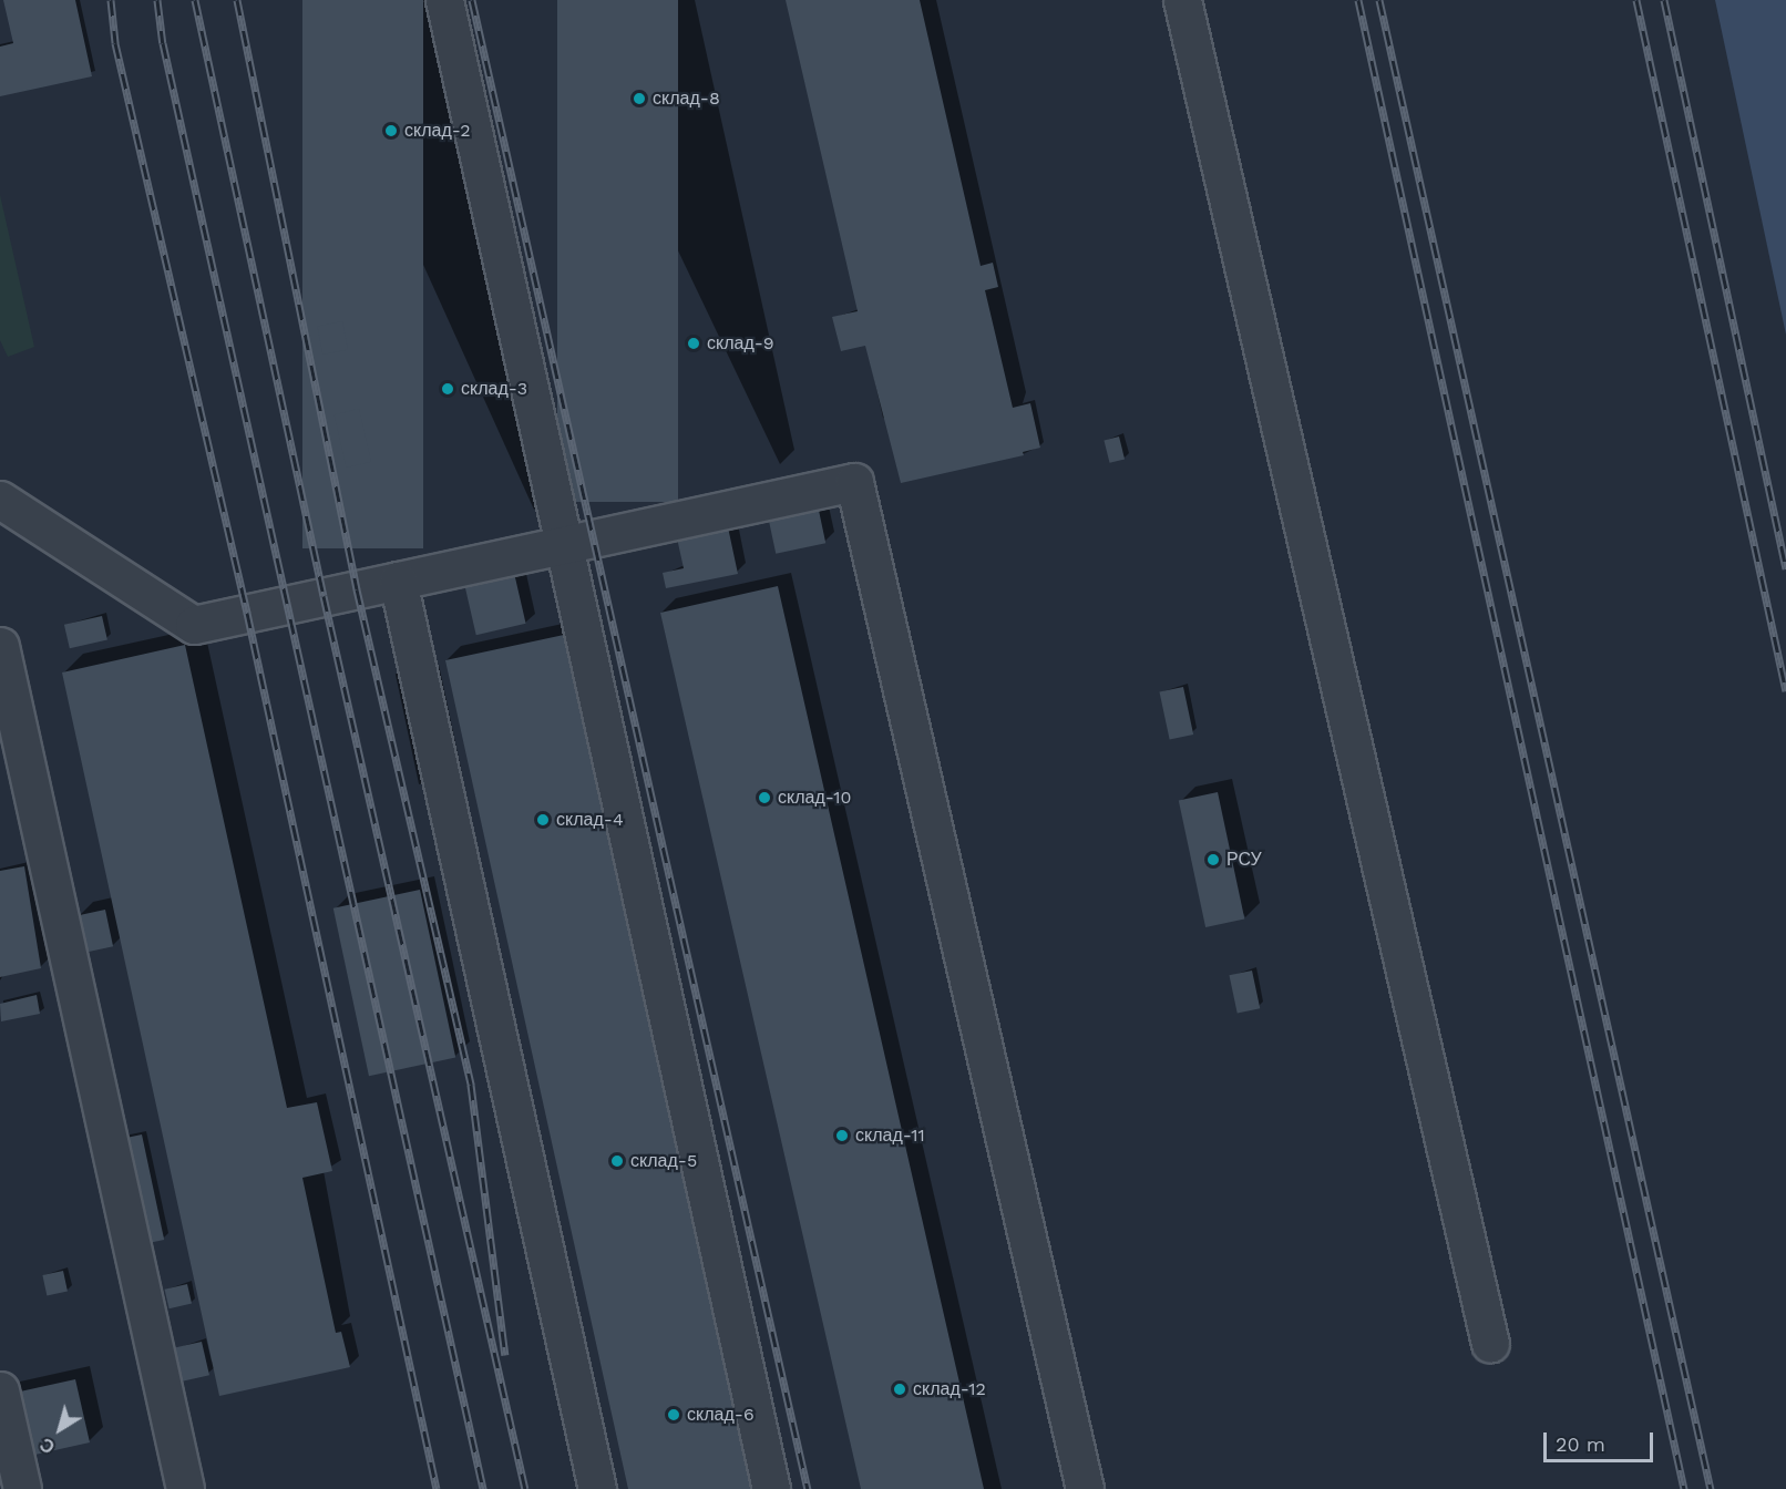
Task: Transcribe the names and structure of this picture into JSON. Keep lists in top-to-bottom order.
{
  "places": [
    "склад-8",
    "склад-2",
    "склад-9",
    "склад-3",
    "склад-10",
    "склад-4",
    "РСУ",
    "склад-11",
    "склад-5",
    "склад-12",
    "склад-6"
  ],
  "scale_bar": "20 m",
  "north": "bottom left"
}
